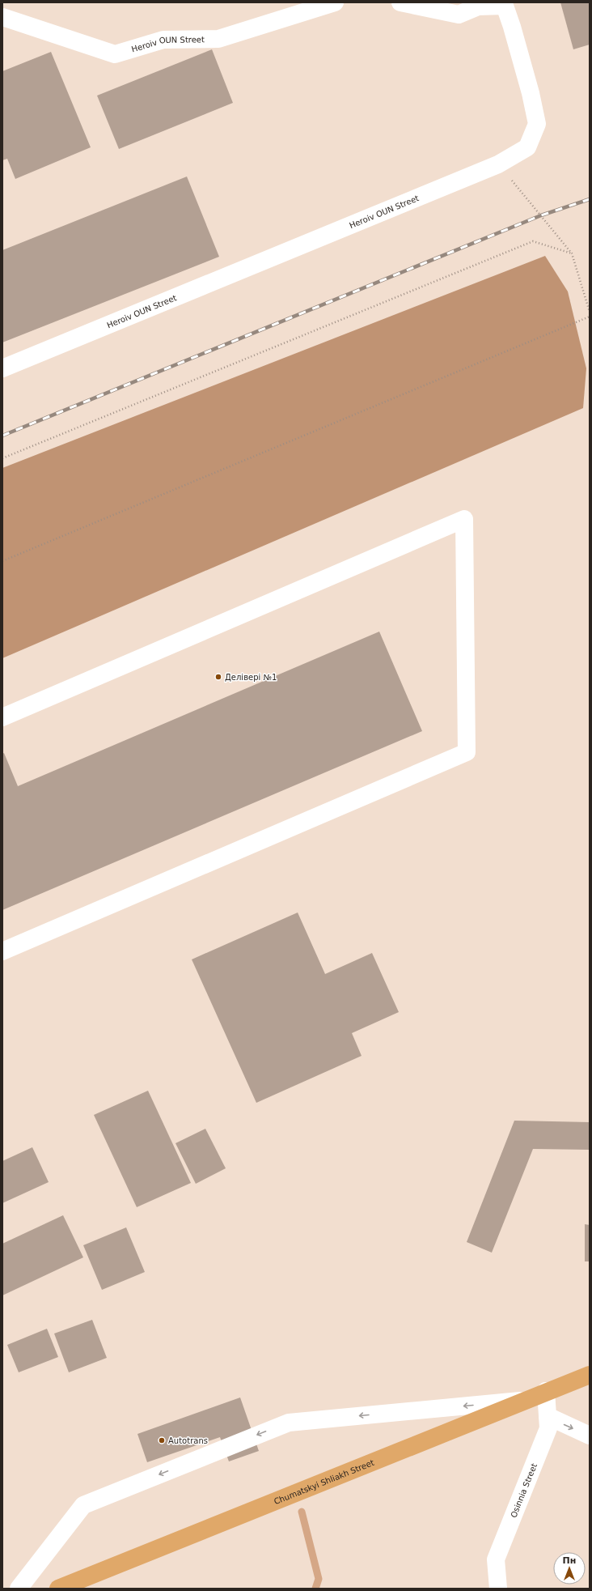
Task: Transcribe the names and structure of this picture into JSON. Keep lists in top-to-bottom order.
{
  "streets": {
    "main road": ["Chumatskyi Shliakh Street"],
    "street": ["Heroiv OUN Street", "Osinnia Street"]
  },
  "crossings": [
    ["Chumatskyi Shliakh Street", "Osinnia Street"]
  ],
  "places": ["Делівері №1", "Autotrans"],
  "north": "top"
}
